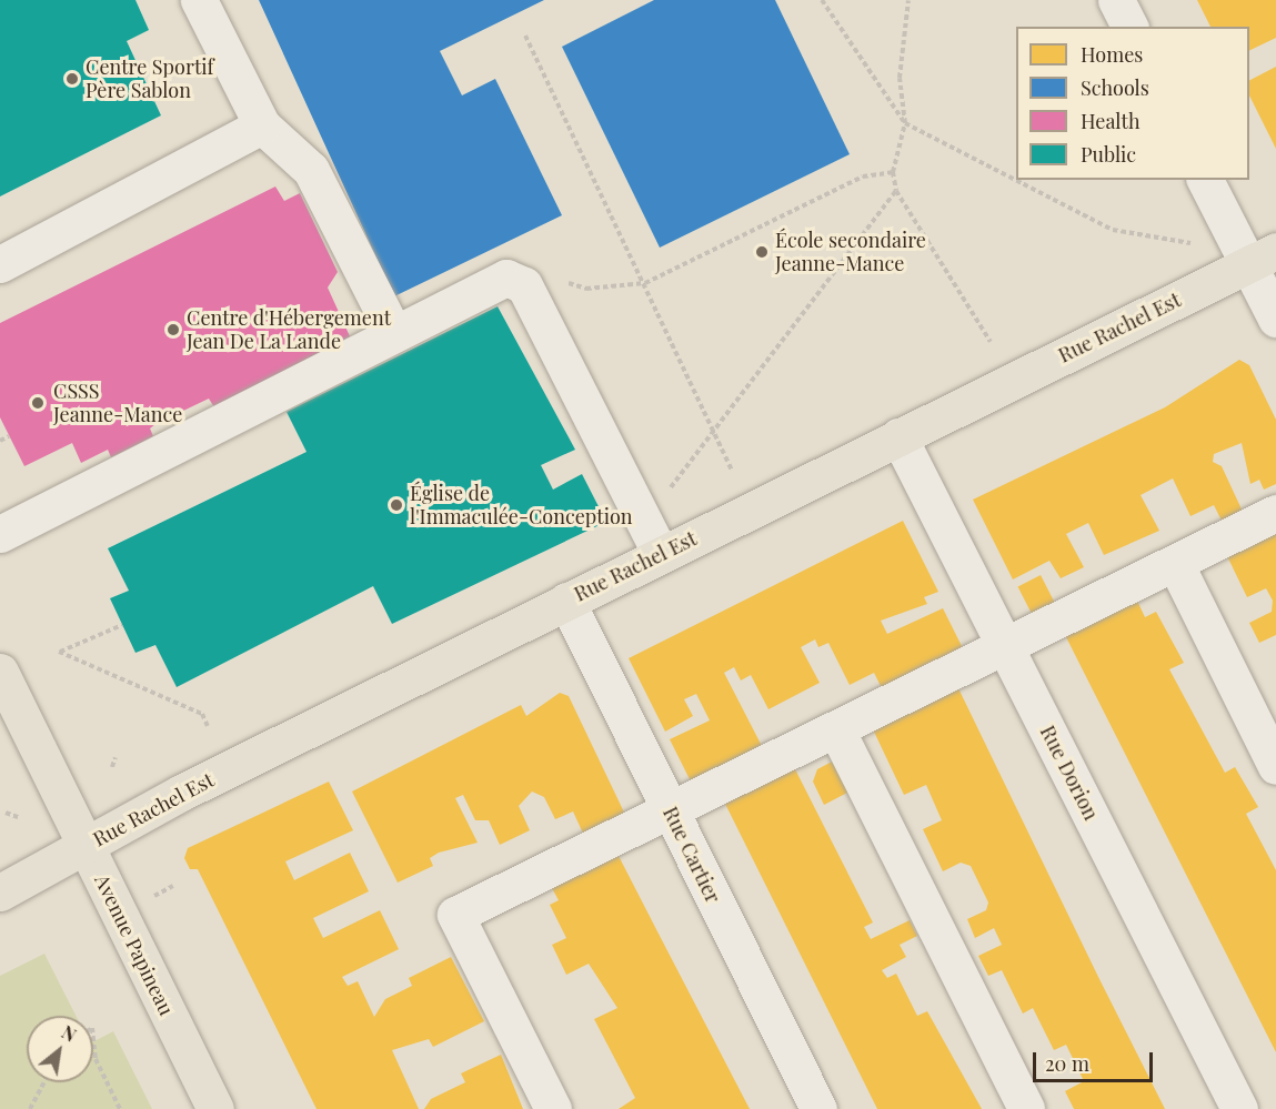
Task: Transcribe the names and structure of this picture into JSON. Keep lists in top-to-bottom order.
{
  "streets": {
    "main road": ["Rue Rachel Est", "Avenue Papineau"],
    "street": ["Rue Dorion", "Rue Cartier"]
  },
  "crossings": [
    ["Rue Rachel Est", "Rue Dorion"],
    ["Rue Rachel Est", "Rue Cartier"],
    ["Rue Rachel Est", "Avenue Papineau"]
  ],
  "places": [
    "Centre Sportif Père Sablon",
    "École secondaire Jeanne-Mance",
    "Centre d'Hébergement Jean De La Lande",
    "CSSS Jeanne-Mance",
    "Église de l'Immaculée-Conception"
  ],
  "legend": [
    "Homes",
    "Schools",
    "Health",
    "Public"
  ],
  "scale_bar": "20 m",
  "north": "top right"
}
